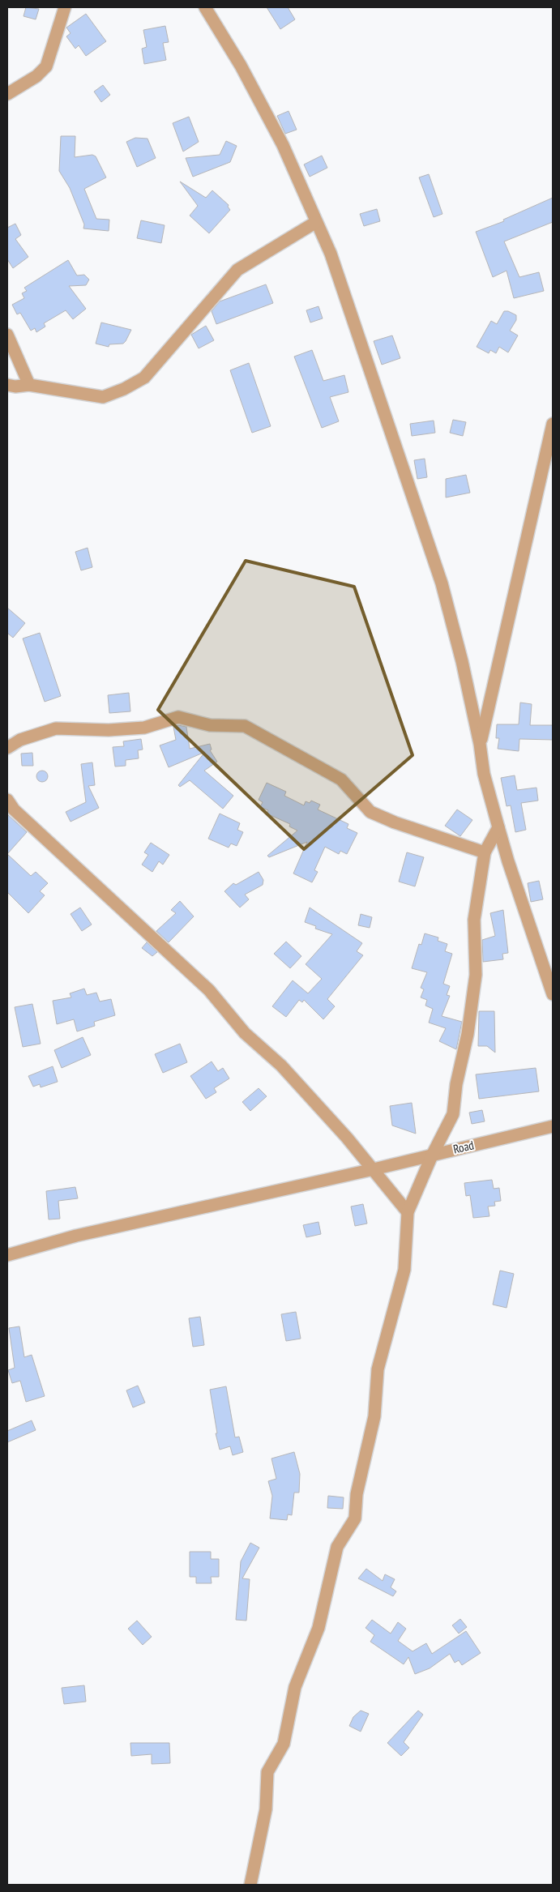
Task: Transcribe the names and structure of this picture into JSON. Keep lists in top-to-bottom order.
{
  "streets": {
    "street": ["Road"]
  }
}
